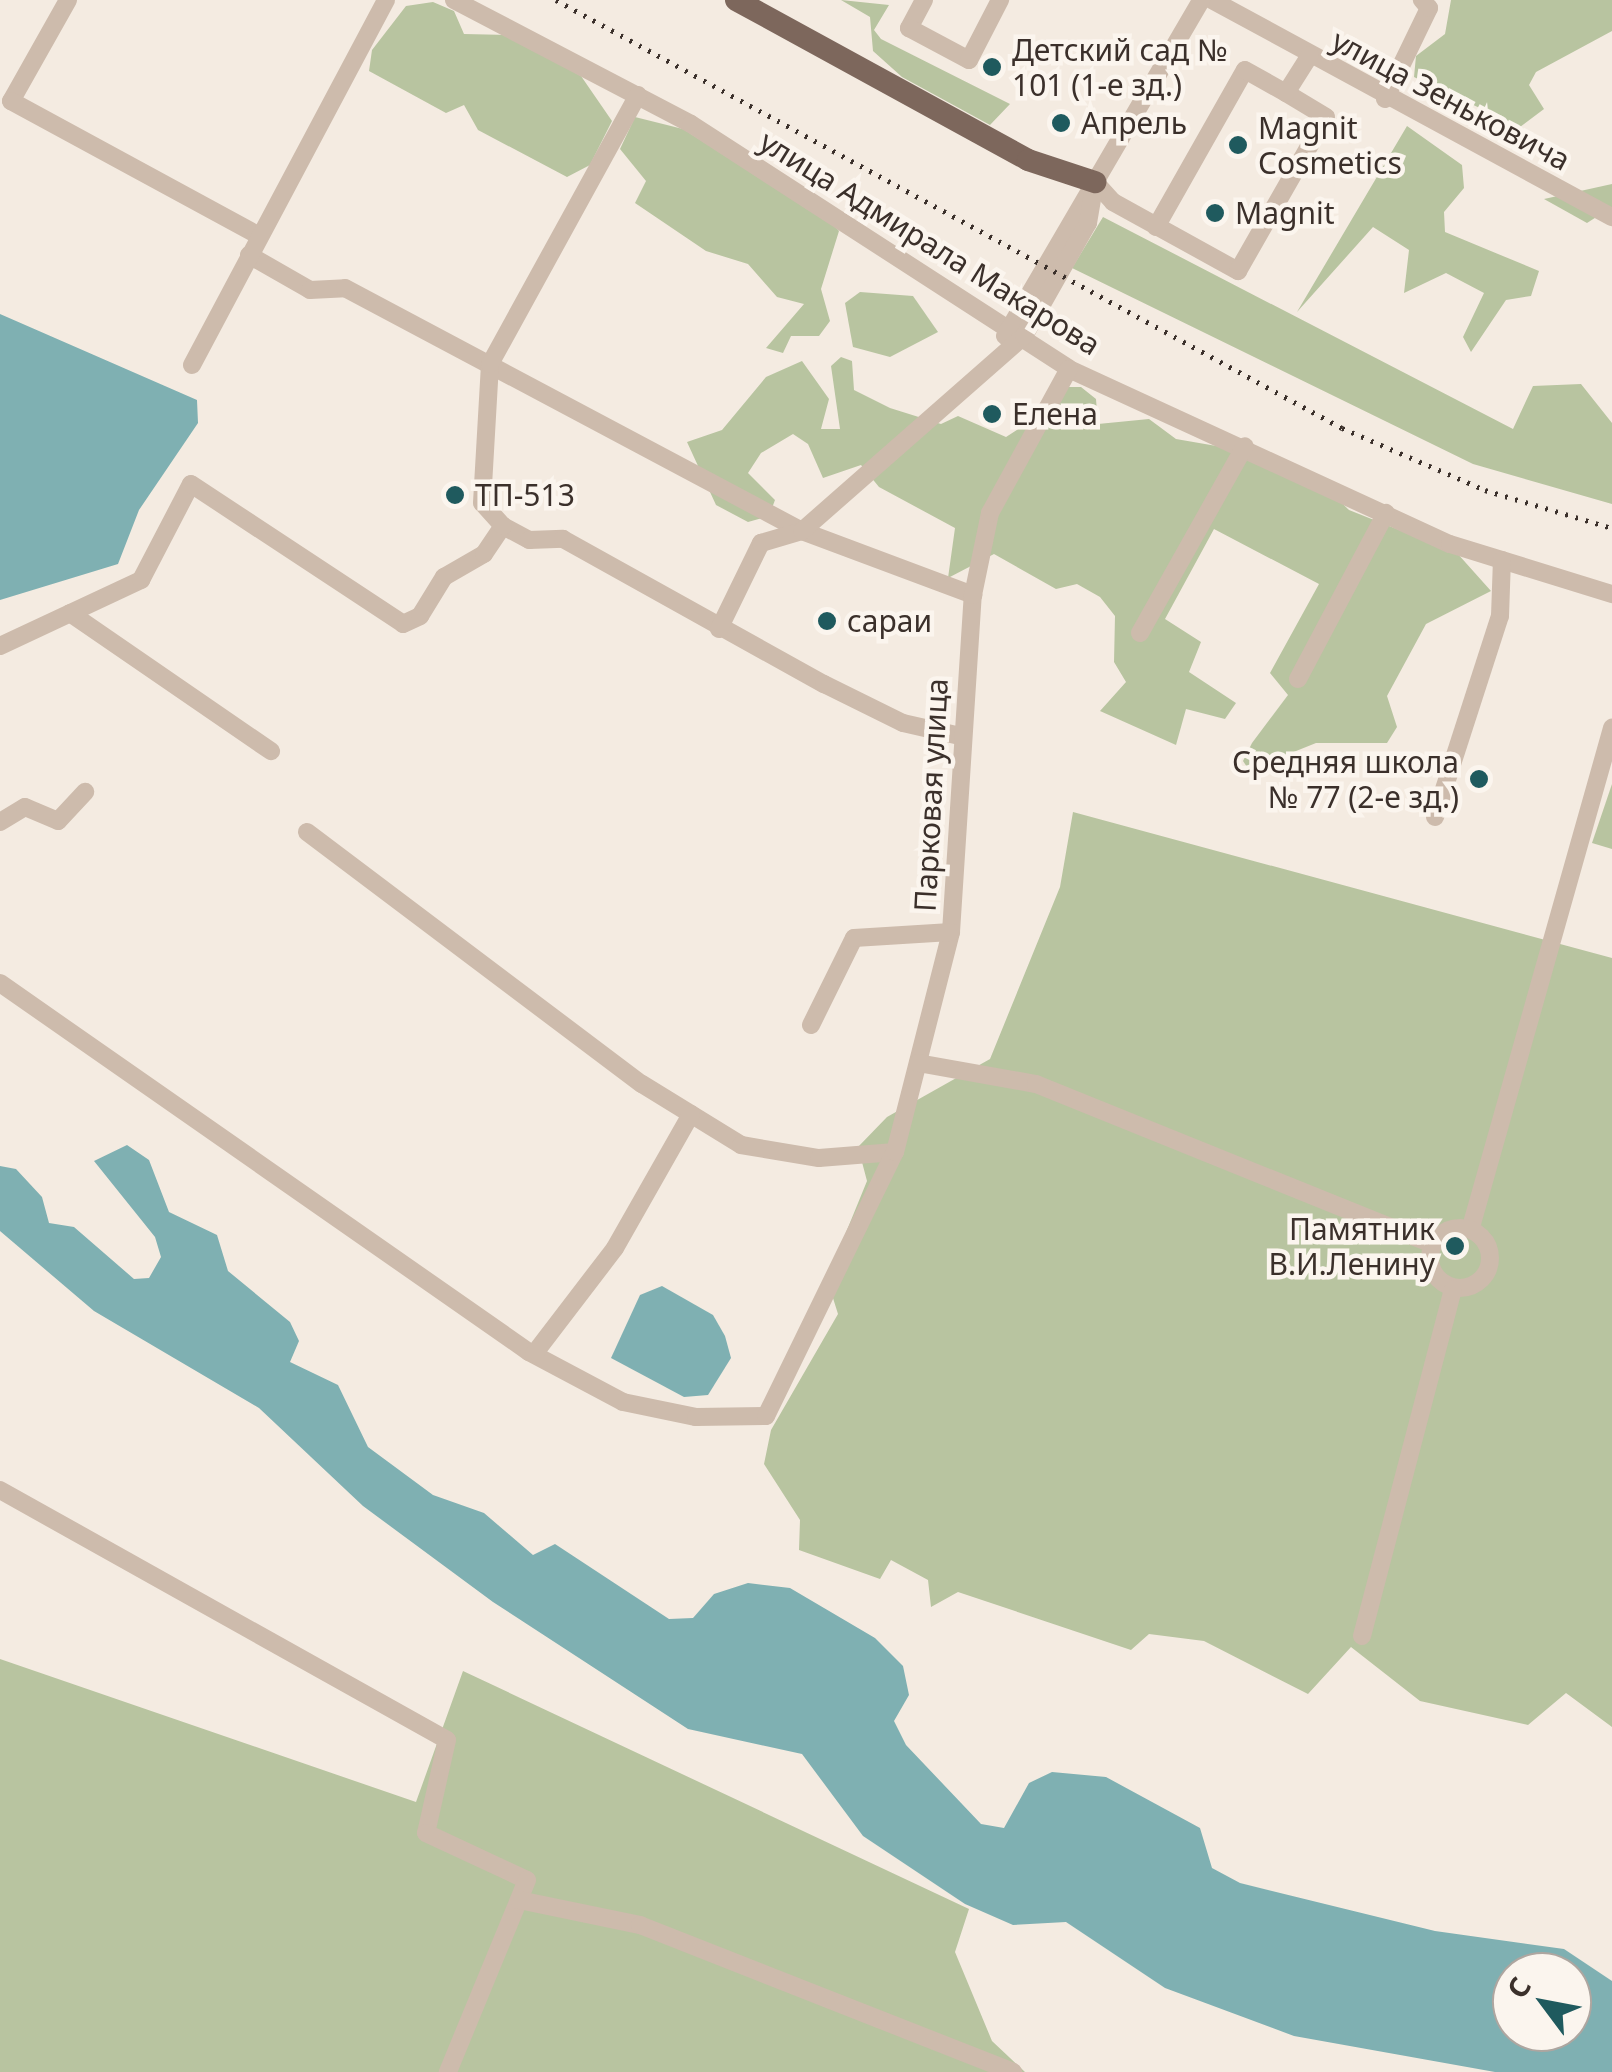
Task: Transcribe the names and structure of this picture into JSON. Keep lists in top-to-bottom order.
{
  "streets": {
    "street": ["улица Зеньковича", "улица Адмирала Макарова", "Парковая улица"]
  },
  "crossings": [
    ["улица Адмирала Макарова", "Парковая улица"]
  ],
  "places": [
    "Детский сад № 101 (1-е зд.)",
    "Апрель",
    "Magnit Cosmetics",
    "Magnit",
    "Елена",
    "ТП-513",
    "сараи",
    "Средняя школа № 77 (2-е зд.)",
    "Памятник В.И.Ленину"
  ],
  "north": "top left"
}
